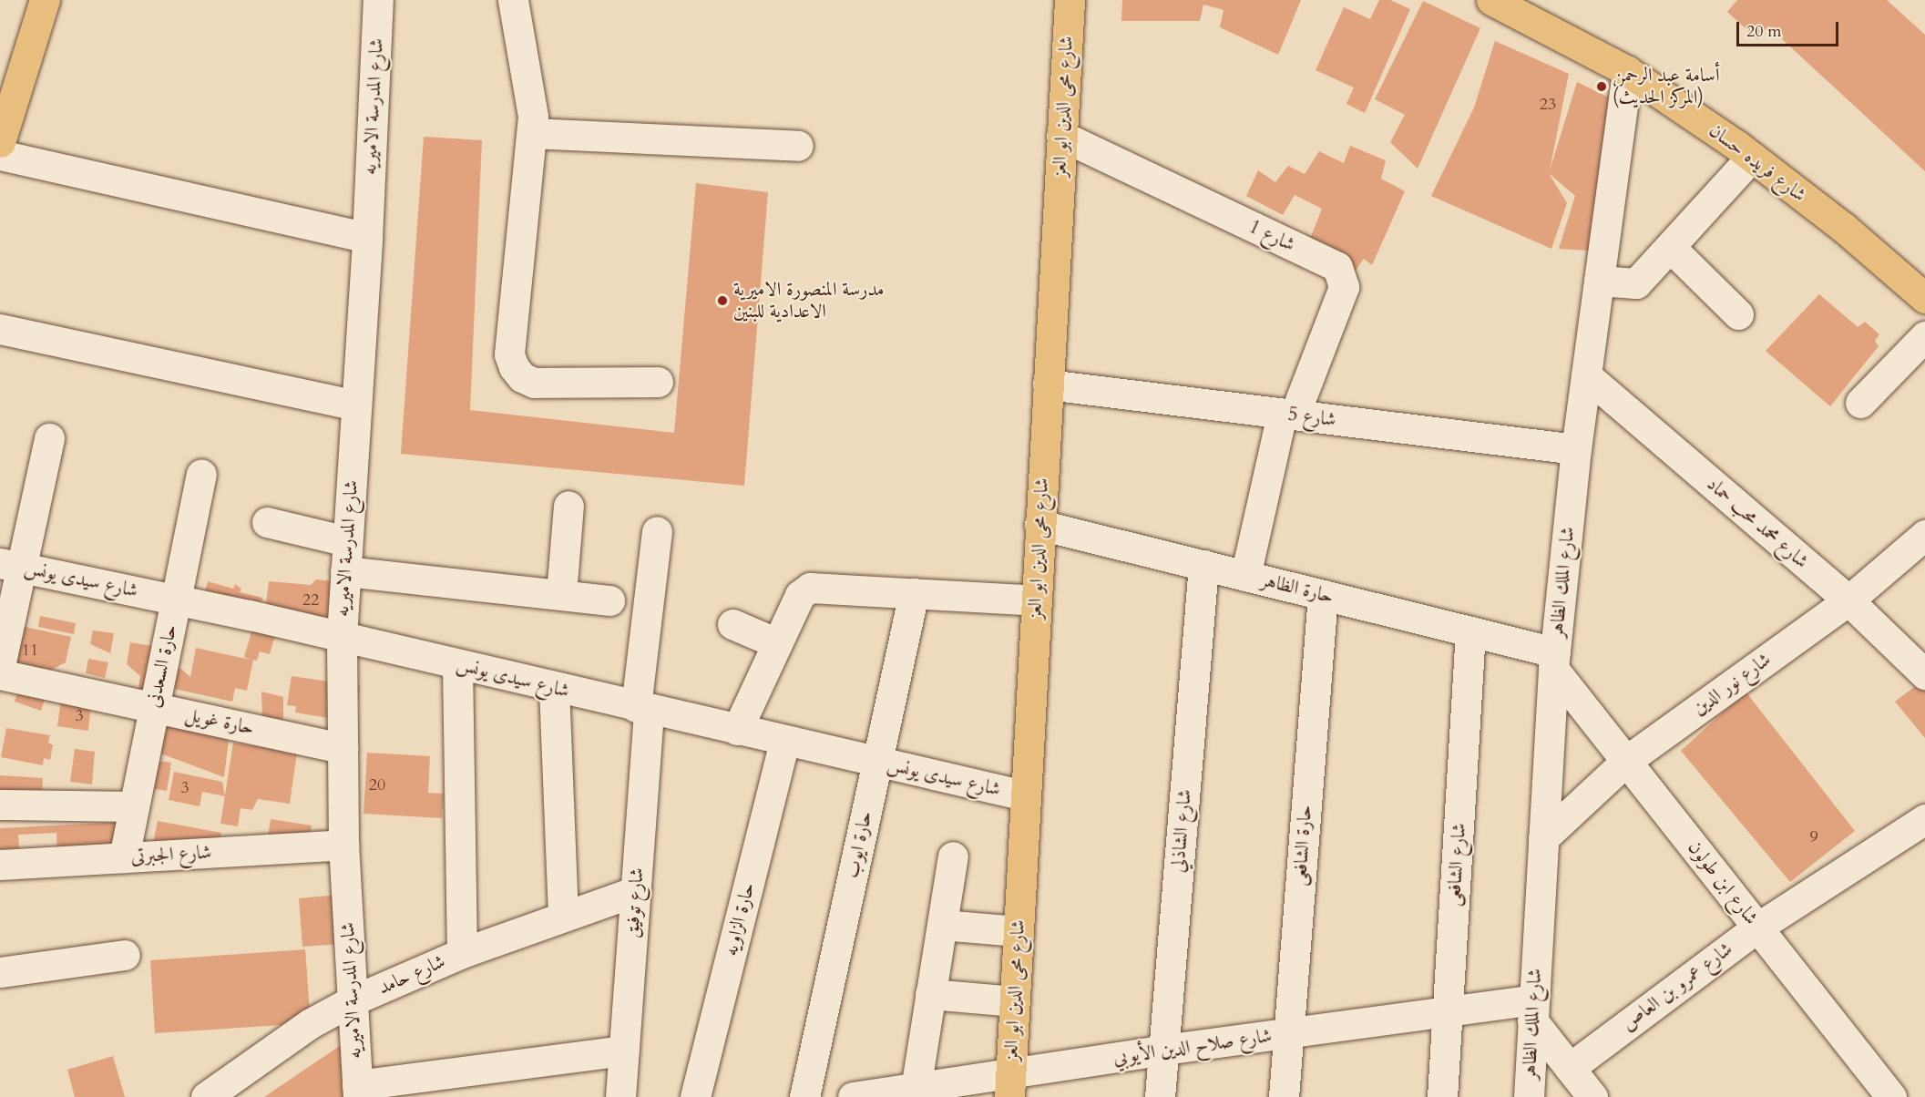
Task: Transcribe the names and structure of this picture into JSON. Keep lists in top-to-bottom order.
{
  "streets": {
    "main road": ["شارع محى الدين ابو العز", "شارع فريده حسان"],
    "street": [
      "شارع المدرسة الاميريه",
      "شارع 1",
      "شارع 5",
      "شارع محمد محب حماد",
      "شارع سيدى يونس",
      "شارع الملك الظاهر",
      "حارة الظاهر",
      "حارة السعدنى",
      "شارع نور الدين",
      "حارة غويل",
      "شارع الشاذلي",
      "حارة ايوب",
      "حارة الشافعى",
      "شارع الجبرتى",
      "شارع الشافعى",
      "شارع ابن طولون",
      "شارع توفيق",
      "حارة الزاويه",
      "شارع حامد",
      "شارع عمرو بن العاص",
      "شارع صلاح الدين الأيوبي"
    ]
  },
  "crossings": [
    ["شارع المدرسة الاميريه", "شارع سيدى يونس"],
    ["شارع المدرسة الاميريه", "حارة غويل"],
    ["شارع المدرسة الاميريه", "شارع الجبرتى"],
    ["شارع المدرسة الاميريه", "شارع حامد"],
    ["شارع محى الدين ابو العز", "شارع 1"],
    ["شارع محى الدين ابو العز", "شارع 5"],
    ["شارع محى الدين ابو العز", "شارع سيدى يونس"],
    ["شارع محى الدين ابو العز", "حارة الظاهر"],
    ["شارع محى الدين ابو العز", "شارع صلاح الدين الأيوبي"],
    ["شارع فريده حسان", "شارع الملك الظاهر"],
    ["شارع 1", "شارع 5"],
    ["شارع 1", "حارة الظاهر"],
    ["شارع 5", "شارع الملك الظاهر"],
    ["شارع محمد محب حماد", "شارع الملك الظاهر"],
    ["شارع محمد محب حماد", "شارع نور الدين"],
    ["شارع سيدى يونس", "حارة السعدنى"],
    ["شارع سيدى يونس", "حارة ايوب"],
    ["شارع سيدى يونس", "شارع توفيق"],
    ["شارع سيدى يونس", "حارة الزاويه"],
    ["شارع الملك الظاهر", "حارة الظاهر"],
    ["شارع الملك الظاهر", "شارع نور الدين"],
    ["شارع الملك الظاهر", "شارع ابن طولون"],
    ["شارع الملك الظاهر", "شارع صلاح الدين الأيوبي"],
    ["حارة الظاهر", "شارع الشاذلي"],
    ["حارة الظاهر", "حارة الشافعى"],
    ["حارة الظاهر", "شارع الشافعى"],
    ["حارة الظاهر", "شارع ابن طولون"],
    ["حارة السعدنى", "حارة غويل"],
    ["حارة السعدنى", "شارع الجبرتى"],
    ["شارع نور الدين", "شارع ابن طولون"],
    ["شارع الشاذلي", "شارع صلاح الدين الأيوبي"],
    ["حارة الشافعى", "شارع صلاح الدين الأيوبي"],
    ["شارع الشافعى", "شارع صلاح الدين الأيوبي"],
    ["شارع ابن طولون", "شارع عمرو بن العاص"],
    ["شارع توفيق", "شارع حامد"]
  ],
  "places": ["أسامة عبد الرحمن (المركز الحديث)", "مدرسة المنصورة الاميرية الاعدادية للبنين"],
  "house_numbers": [
    "23",
    "22",
    "11",
    "3",
    "20",
    "3",
    "9"
  ],
  "scale_bar": "20 m"
}
